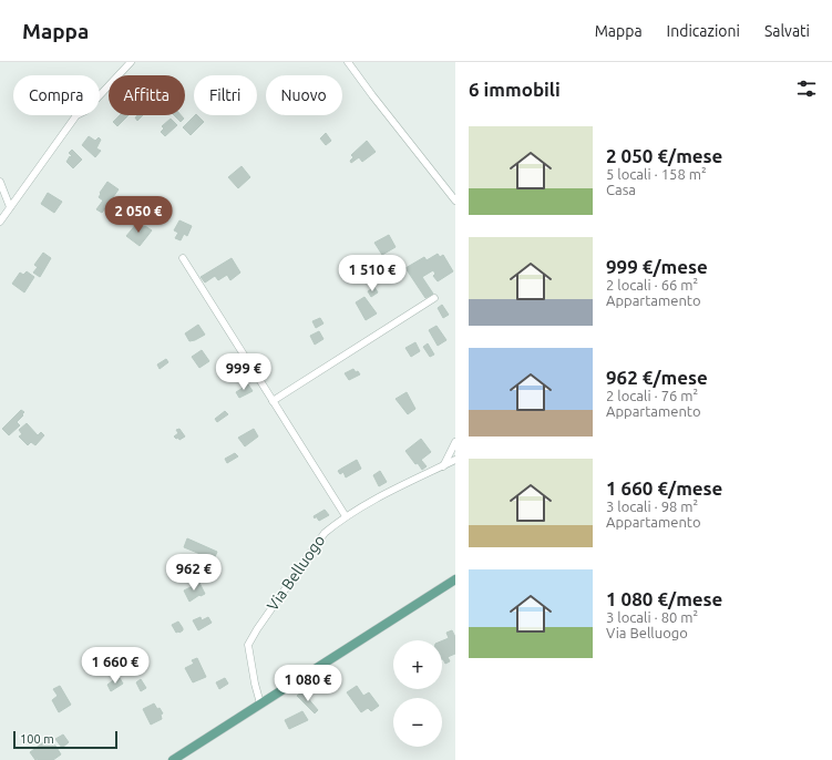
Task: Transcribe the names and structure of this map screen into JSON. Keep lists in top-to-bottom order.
{
  "streets": {
    "street": ["Via Belluogo"]
  },
  "scale_bar": "100 m",
  "page": {
    "header": "Mappa",
    "nav": ["Mappa", "Indicazioni", "Salvati"],
    "heading": "6 immobili",
    "chip": [
      "Compra",
      "Affitta",
      "Filtri",
      "Nuovo"
    ],
    "list": [
      {
        "name": "2 050 €/mese",
        "note": "5 locali · 158 m² · Casa"
      },
      {
        "name": "999 €/mese",
        "note": "2 locali · 66 m² · Appartamento"
      },
      {
        "name": "962 €/mese",
        "note": "2 locali · 76 m² · Appartamento"
      },
      {
        "name": "1 660 €/mese",
        "note": "3 locali · 98 m² · Appartamento"
      },
      {
        "name": "1 080 €/mese",
        "note": "3 locali · 80 m² · Via Belluogo"
      }
    ],
    "price": [
      "2 050 €",
      "1 510 €",
      "999 €",
      "962 €",
      "1 660 €",
      "1 080 €"
    ],
    "map_buttons": ["+", "−"],
    "scale": "100 m"
  }
}
